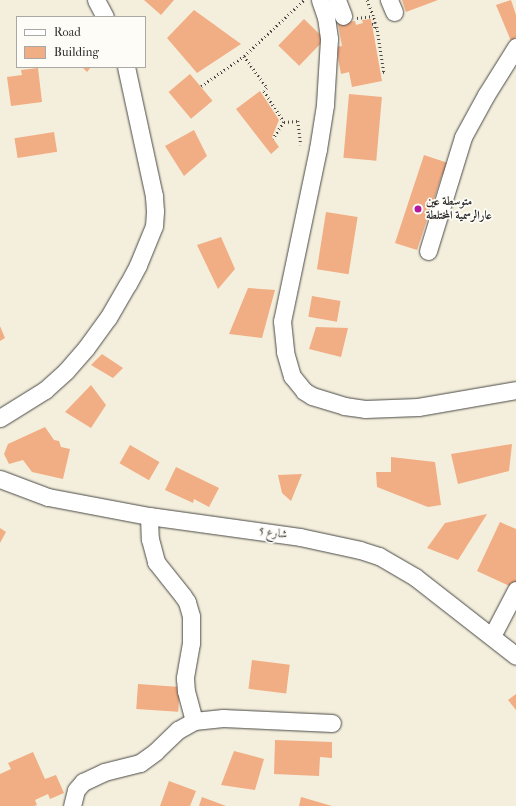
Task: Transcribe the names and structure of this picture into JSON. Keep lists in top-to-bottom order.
{
  "streets": {
    "street": ["شارع 5"]
  },
  "places": ["متوسطة عين عارالرسمية المختلطة"],
  "legend": ["Road", "Building"]
}
